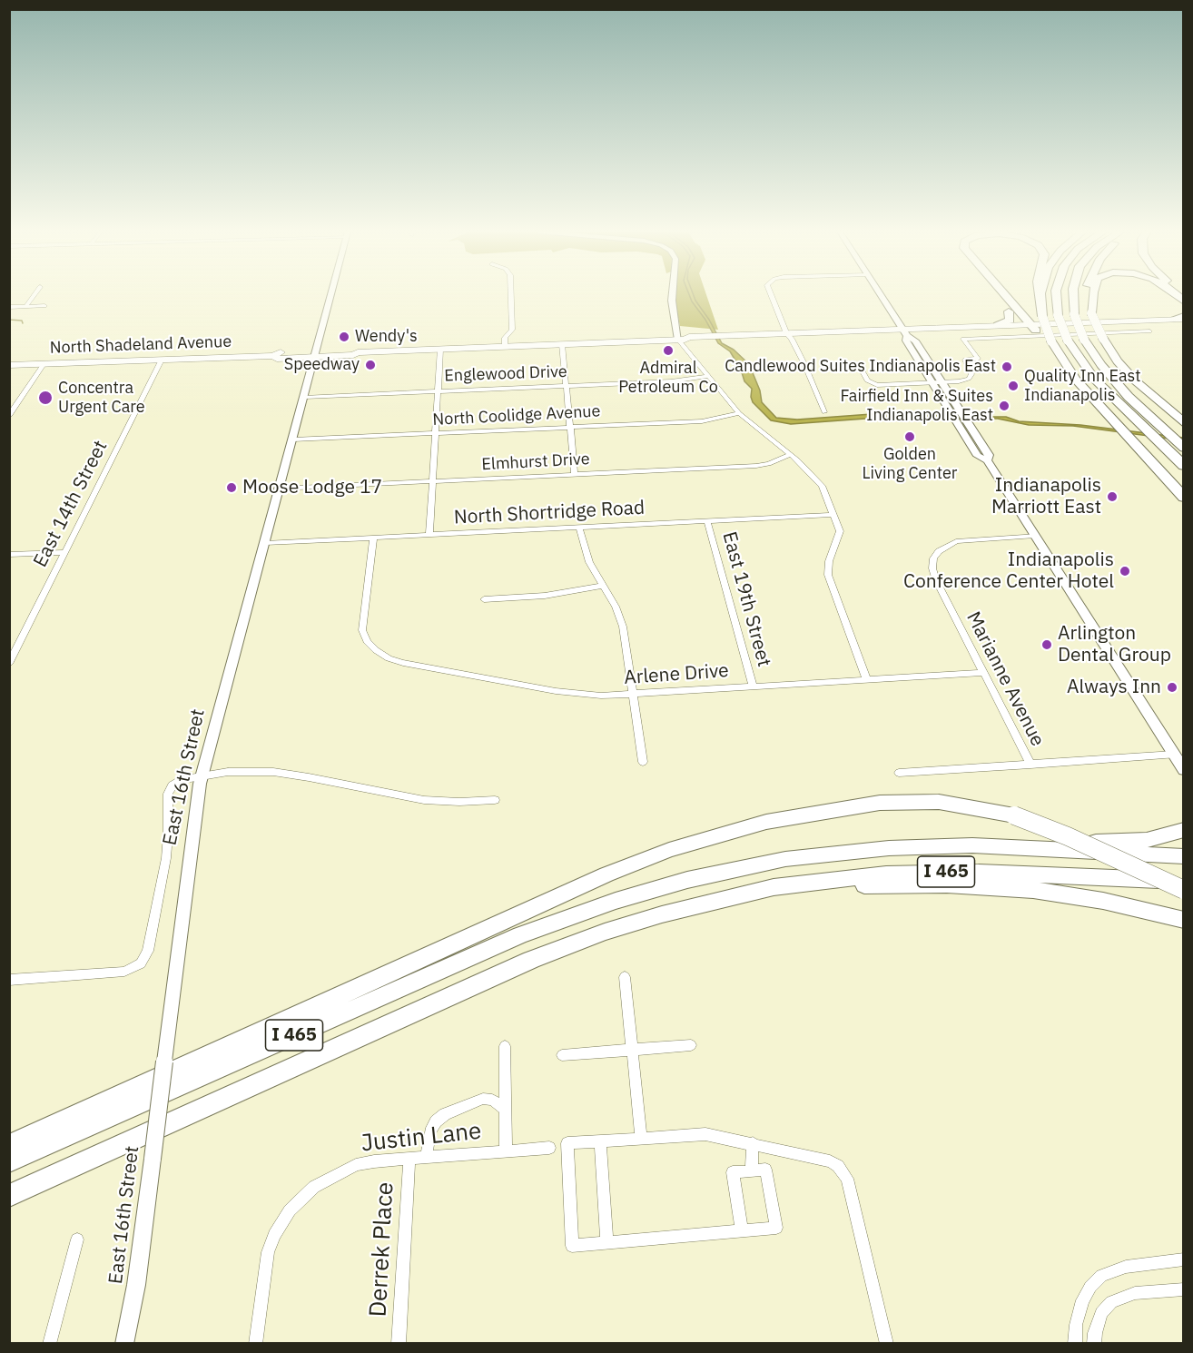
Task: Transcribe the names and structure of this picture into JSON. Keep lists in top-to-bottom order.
{
  "streets": {
    "highway": ["I 465"],
    "main road": ["North Shadeland Avenue"],
    "street": [
      "Englewood Drive",
      "North Coolidge Avenue",
      "Elmhurst Drive",
      "East 14th Street",
      "North Shortridge Road",
      "East 19th Street",
      "Arlene Drive",
      "Marianne Avenue",
      "East 16th Street",
      "Justin Lane",
      "Derrek Place"
    ]
  },
  "crossings": [
    ["North Shadeland Avenue", "East 14th Street"],
    ["North Shadeland Avenue", "East 16th Street"],
    ["Englewood Drive", "East 16th Street"],
    ["North Coolidge Avenue", "East 16th Street"],
    ["Elmhurst Drive", "East 16th Street"],
    ["North Shortridge Road", "East 19th Street"],
    ["North Shortridge Road", "Arlene Drive"],
    ["North Shortridge Road", "East 16th Street"],
    ["East 19th Street", "Arlene Drive"],
    ["Arlene Drive", "Marianne Avenue"],
    ["Justin Lane", "Derrek Place"]
  ],
  "places": [
    "Wendy's",
    "Admiral Petroleum Co",
    "Speedway",
    "Candlewood Suites Indianapolis East",
    "Quality Inn East Indianapolis",
    "Concentra Urgent Care",
    "Fairfield Inn & Suites Indianapolis East",
    "Golden Living Center",
    "Moose Lodge 17",
    "Indianapolis Marriott East",
    "Indianapolis Conference Center Hotel",
    "Arlington Dental Group",
    "Always Inn"
  ]
}
